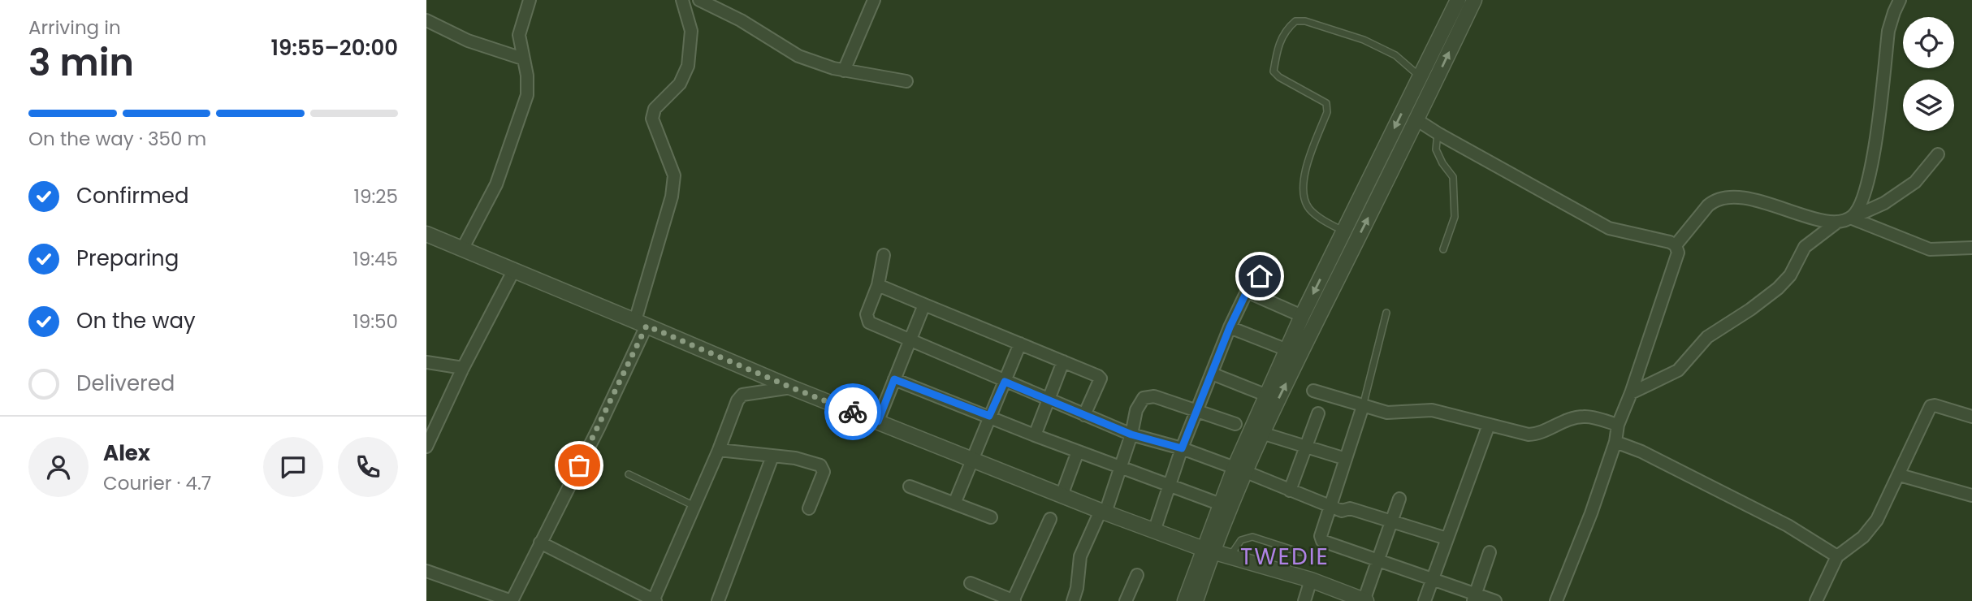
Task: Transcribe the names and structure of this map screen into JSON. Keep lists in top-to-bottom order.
{
  "districts": ["TWEDIE"],
  "page": {
    "heading": ["3 min", "Arriving in", "19:55–20:00"],
    "panel": ["Alex", "Courier · 4.7"],
    "bar": "On the way · 350 m",
    "list": [
      ["Confirmed", "19:25"],
      ["Preparing", "19:45"],
      ["On the way", "19:50"],
      "Delivered"
    ]
  }
}
